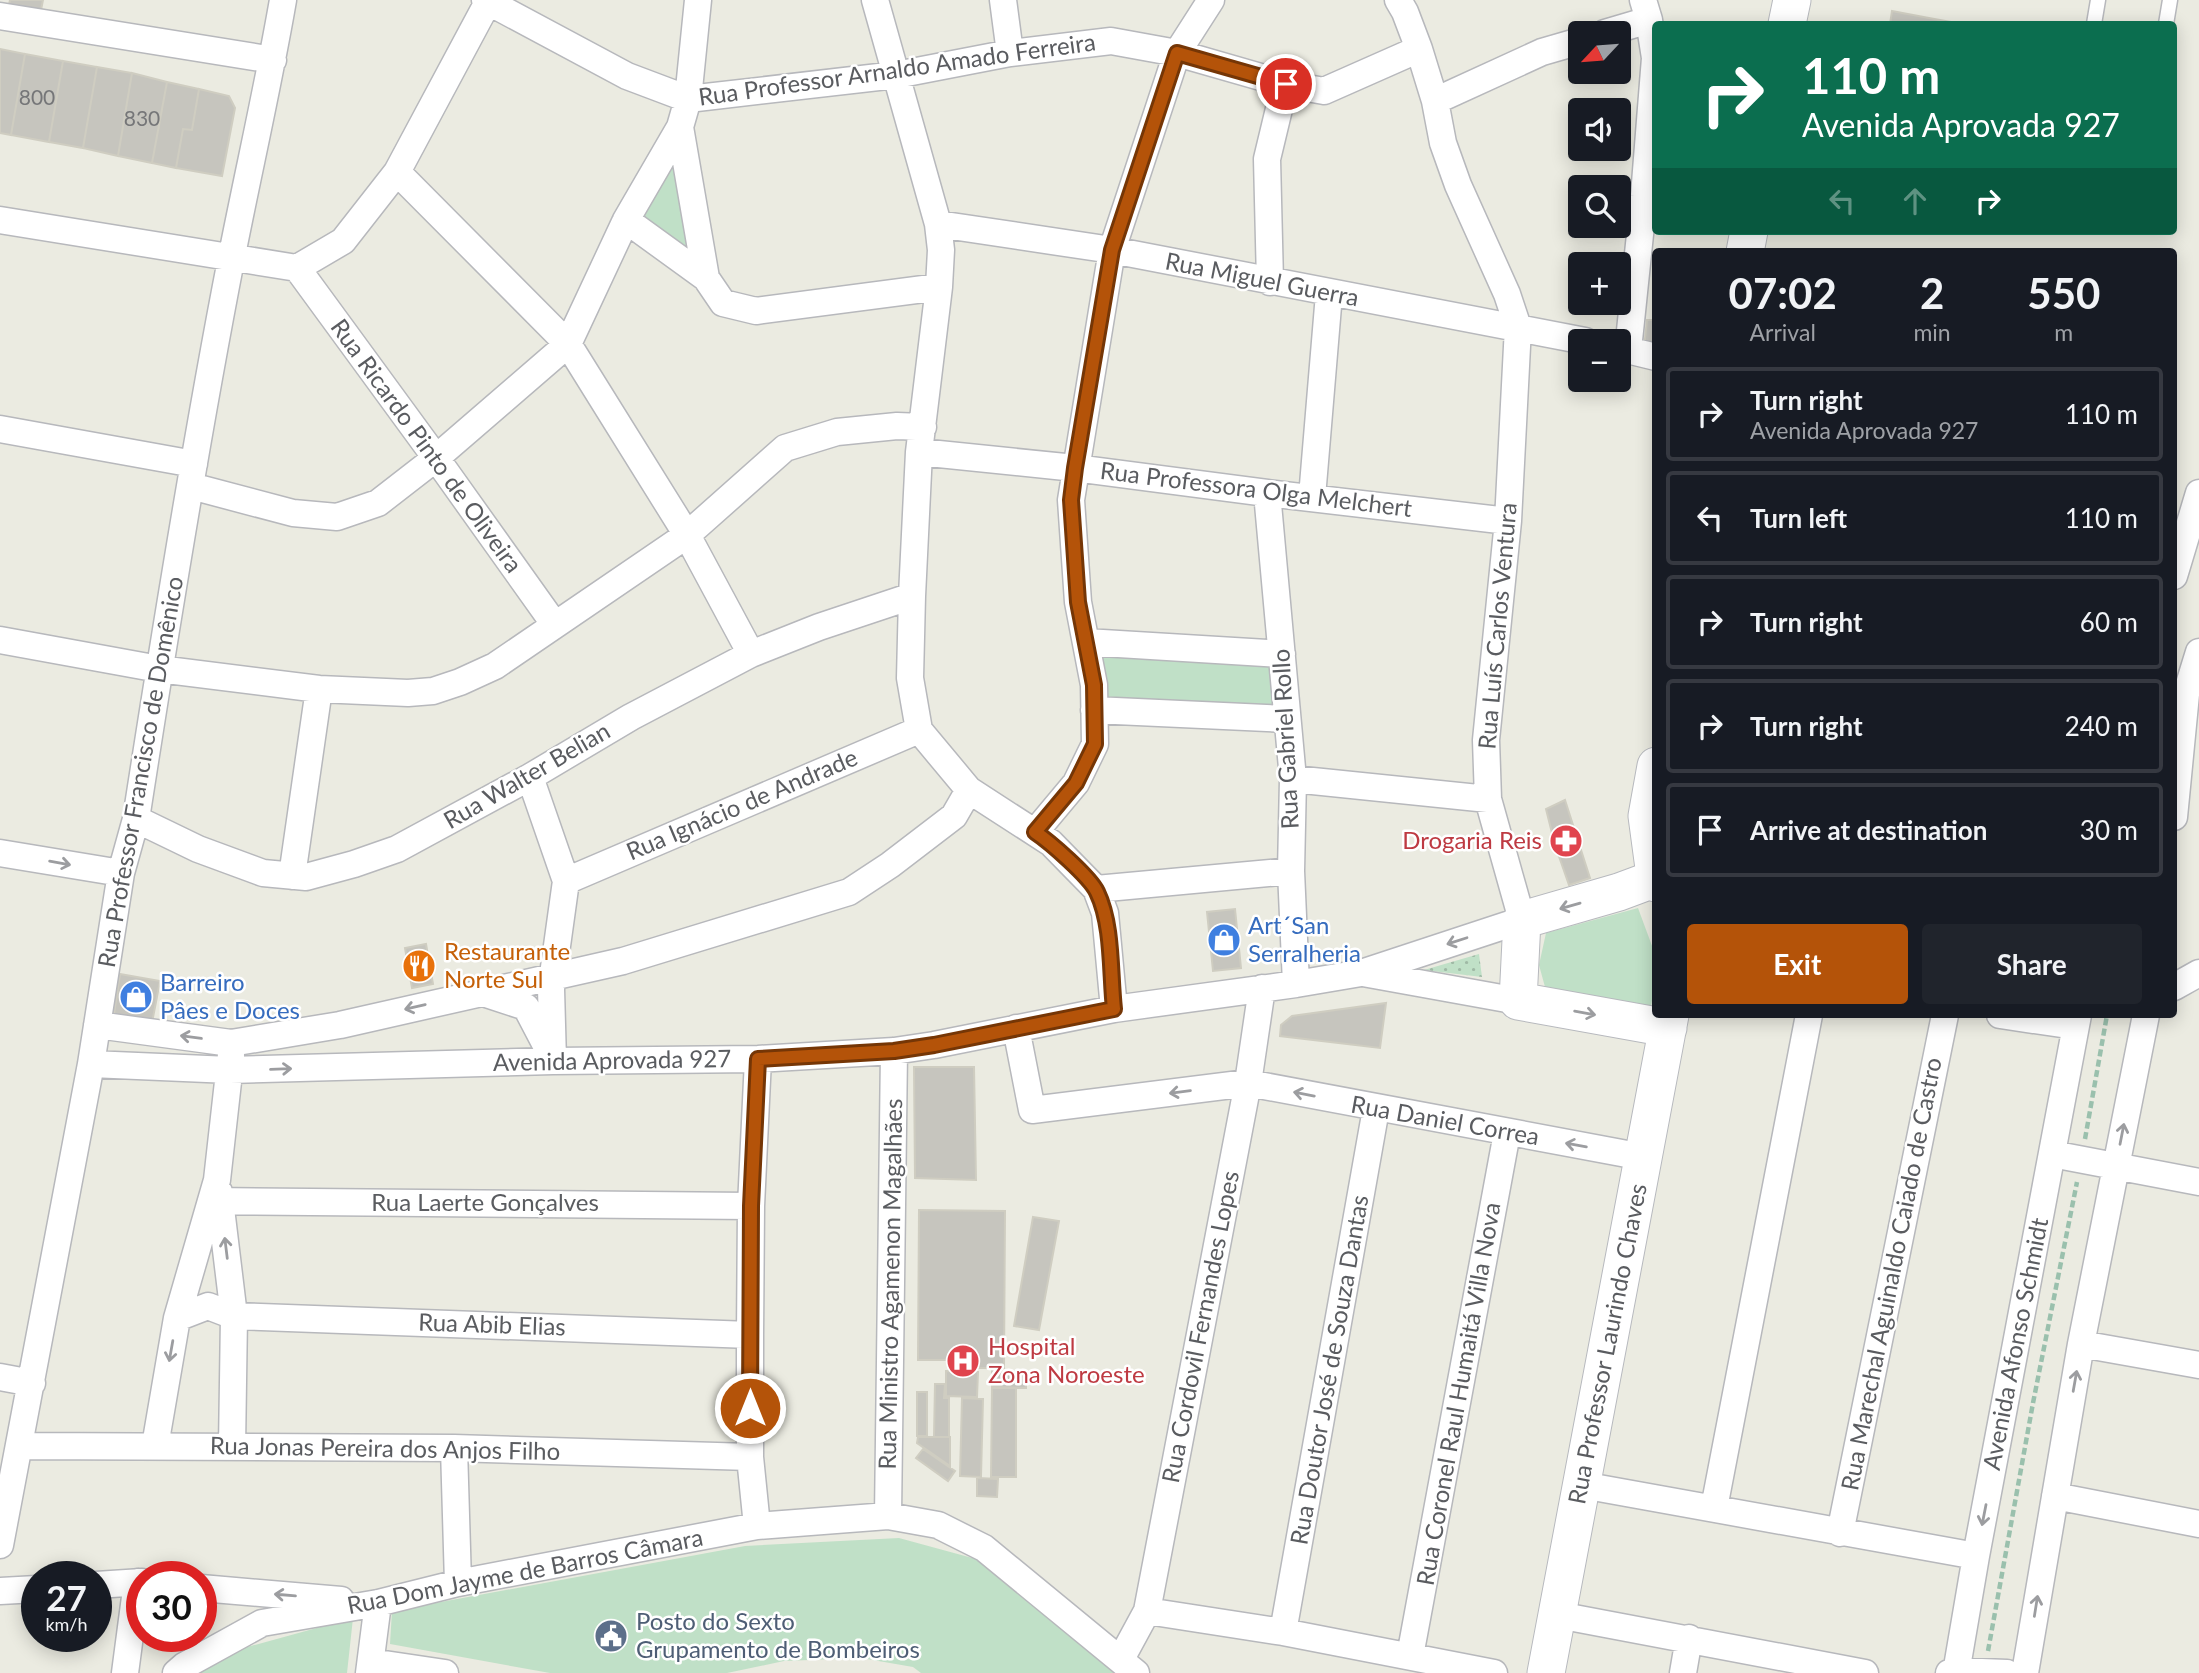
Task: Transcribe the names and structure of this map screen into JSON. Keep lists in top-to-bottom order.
{
  "streets": {
    "street": [
      "Rua Professor Arnaldo Amado Ferreira",
      "Rua Miguel Guerra",
      "Rua Ricardo Pinto de Oliveira",
      "Rua Professora Olga Melchert",
      "Rua Luís Carlos Ventura",
      "Rua Gabriel Rollo",
      "Rua Professor Francisco de Domênico",
      "Rua Walter Belian",
      "Rua Ignácio de Andrade",
      "Avenida Aprovada 927",
      "Rua Daniel Correa",
      "Rua Laerte Gonçalves",
      "Rua Marechal Aguinaldo Caiado de Castro",
      "Rua Ministro Agamenon Magalhães",
      "Rua Abib Elias",
      "Rua Cordovil Fernandes Lopes",
      "Rua Professor Laurindo Chaves",
      "Avenida Afonso Schmidt",
      "Rua Doutor José de Souza Dantas",
      "Rua Coronel Raul Humaitá Villa Nova",
      "Rua Jonas Pereira dos Anjos Filho",
      "Rua Dom Jayme de Barros Câmara"
    ]
  },
  "crossings": [
    ["Rua Miguel Guerra", "Rua Luís Carlos Ventura"],
    ["Rua Ricardo Pinto de Oliveira", "Rua Professora Olga Melchert"],
    ["Rua Professora Olga Melchert", "Rua Luís Carlos Ventura"],
    ["Rua Professora Olga Melchert", "Rua Gabriel Rollo"],
    ["Rua Professora Olga Melchert", "Rua Professor Francisco de Domênico"],
    ["Rua Luís Carlos Ventura", "Avenida Aprovada 927"],
    ["Rua Gabriel Rollo", "Avenida Aprovada 927"],
    ["Rua Professor Francisco de Domênico", "Rua Walter Belian"],
    ["Rua Professor Francisco de Domênico", "Avenida Aprovada 927"],
    ["Rua Professor Francisco de Domênico", "Rua Jonas Pereira dos Anjos Filho"],
    ["Avenida Aprovada 927", "Rua Daniel Correa"],
    ["Avenida Aprovada 927", "Rua Ministro Agamenon Magalhães"],
    ["Avenida Aprovada 927", "Rua Cordovil Fernandes Lopes"],
    ["Rua Daniel Correa", "Rua Cordovil Fernandes Lopes"],
    ["Rua Daniel Correa", "Rua Professor Laurindo Chaves"],
    ["Rua Daniel Correa", "Rua Doutor José de Souza Dantas"],
    ["Rua Daniel Correa", "Rua Coronel Raul Humaitá Villa Nova"],
    ["Rua Ministro Agamenon Magalhães", "Rua Dom Jayme de Barros Câmara"],
    ["Rua Cordovil Fernandes Lopes", "Rua Dom Jayme de Barros Câmara"]
  ],
  "places": {
    "pharmacy": ["Drogaria Reis"],
    "shop": ["Art´San Serralheria", "Barreiro Pâes e Doces"],
    "restaurant": ["Restaurante Norte Sul"],
    "hospital": ["Hospital Zona Noroeste"],
    "public building": ["Posto do Sexto Grupamento de Bombeiros"]
  },
  "house_numbers": ["800", "830"],
  "north": "bottom left",
  "page": {
    "map_buttons": ["+", "−"],
    "turn": ["110 m", "Avenida Aprovada 927"],
    "eta": [
      "07:02",
      "Arrival",
      "2",
      "min",
      "550",
      "m"
    ],
    "list": [
      {
        "name": "Turn right",
        "note": "Avenida Aprovada 927",
        "value": "110 m"
      },
      {
        "name": "Turn left",
        "value": "110 m"
      },
      {
        "name": "Turn right",
        "value": "60 m"
      },
      {
        "name": "Turn right",
        "value": "240 m"
      },
      {
        "name": "Arrive at destination",
        "value": "30 m"
      }
    ],
    "buttons": ["Exit", "Share"],
    "speed": "27 km/h",
    "limit": "30"
  }
}
